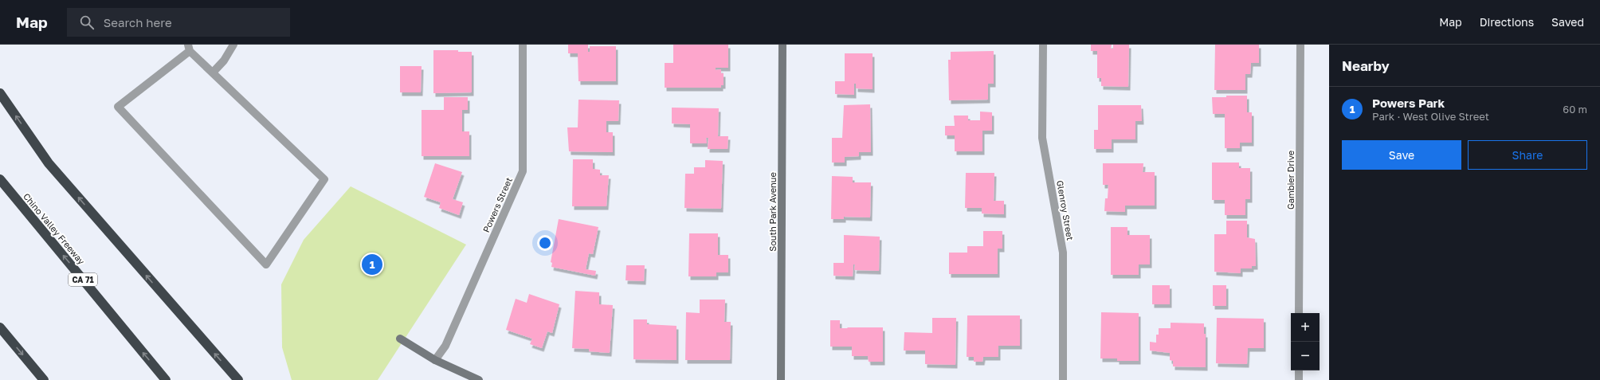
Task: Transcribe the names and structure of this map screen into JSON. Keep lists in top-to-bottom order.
{
  "streets": {
    "highway": ["Chino Valley Freeway", "CA 71"],
    "street": [
      "Gambier Drive",
      "Powers Street",
      "Glenroy Street",
      "South Park Avenue"
    ]
  },
  "page": {
    "header": "Map",
    "search": "Search here",
    "nav": ["Map", "Directions", "Saved"],
    "heading": "Nearby",
    "list": [
      {
        "mark": "1",
        "name": "Powers Park",
        "note": "Park · West Olive Street",
        "value": "60 m"
      }
    ],
    "buttons": ["Save", "Share"],
    "pins": "1",
    "map_buttons": ["+", "−"]
  }
}
